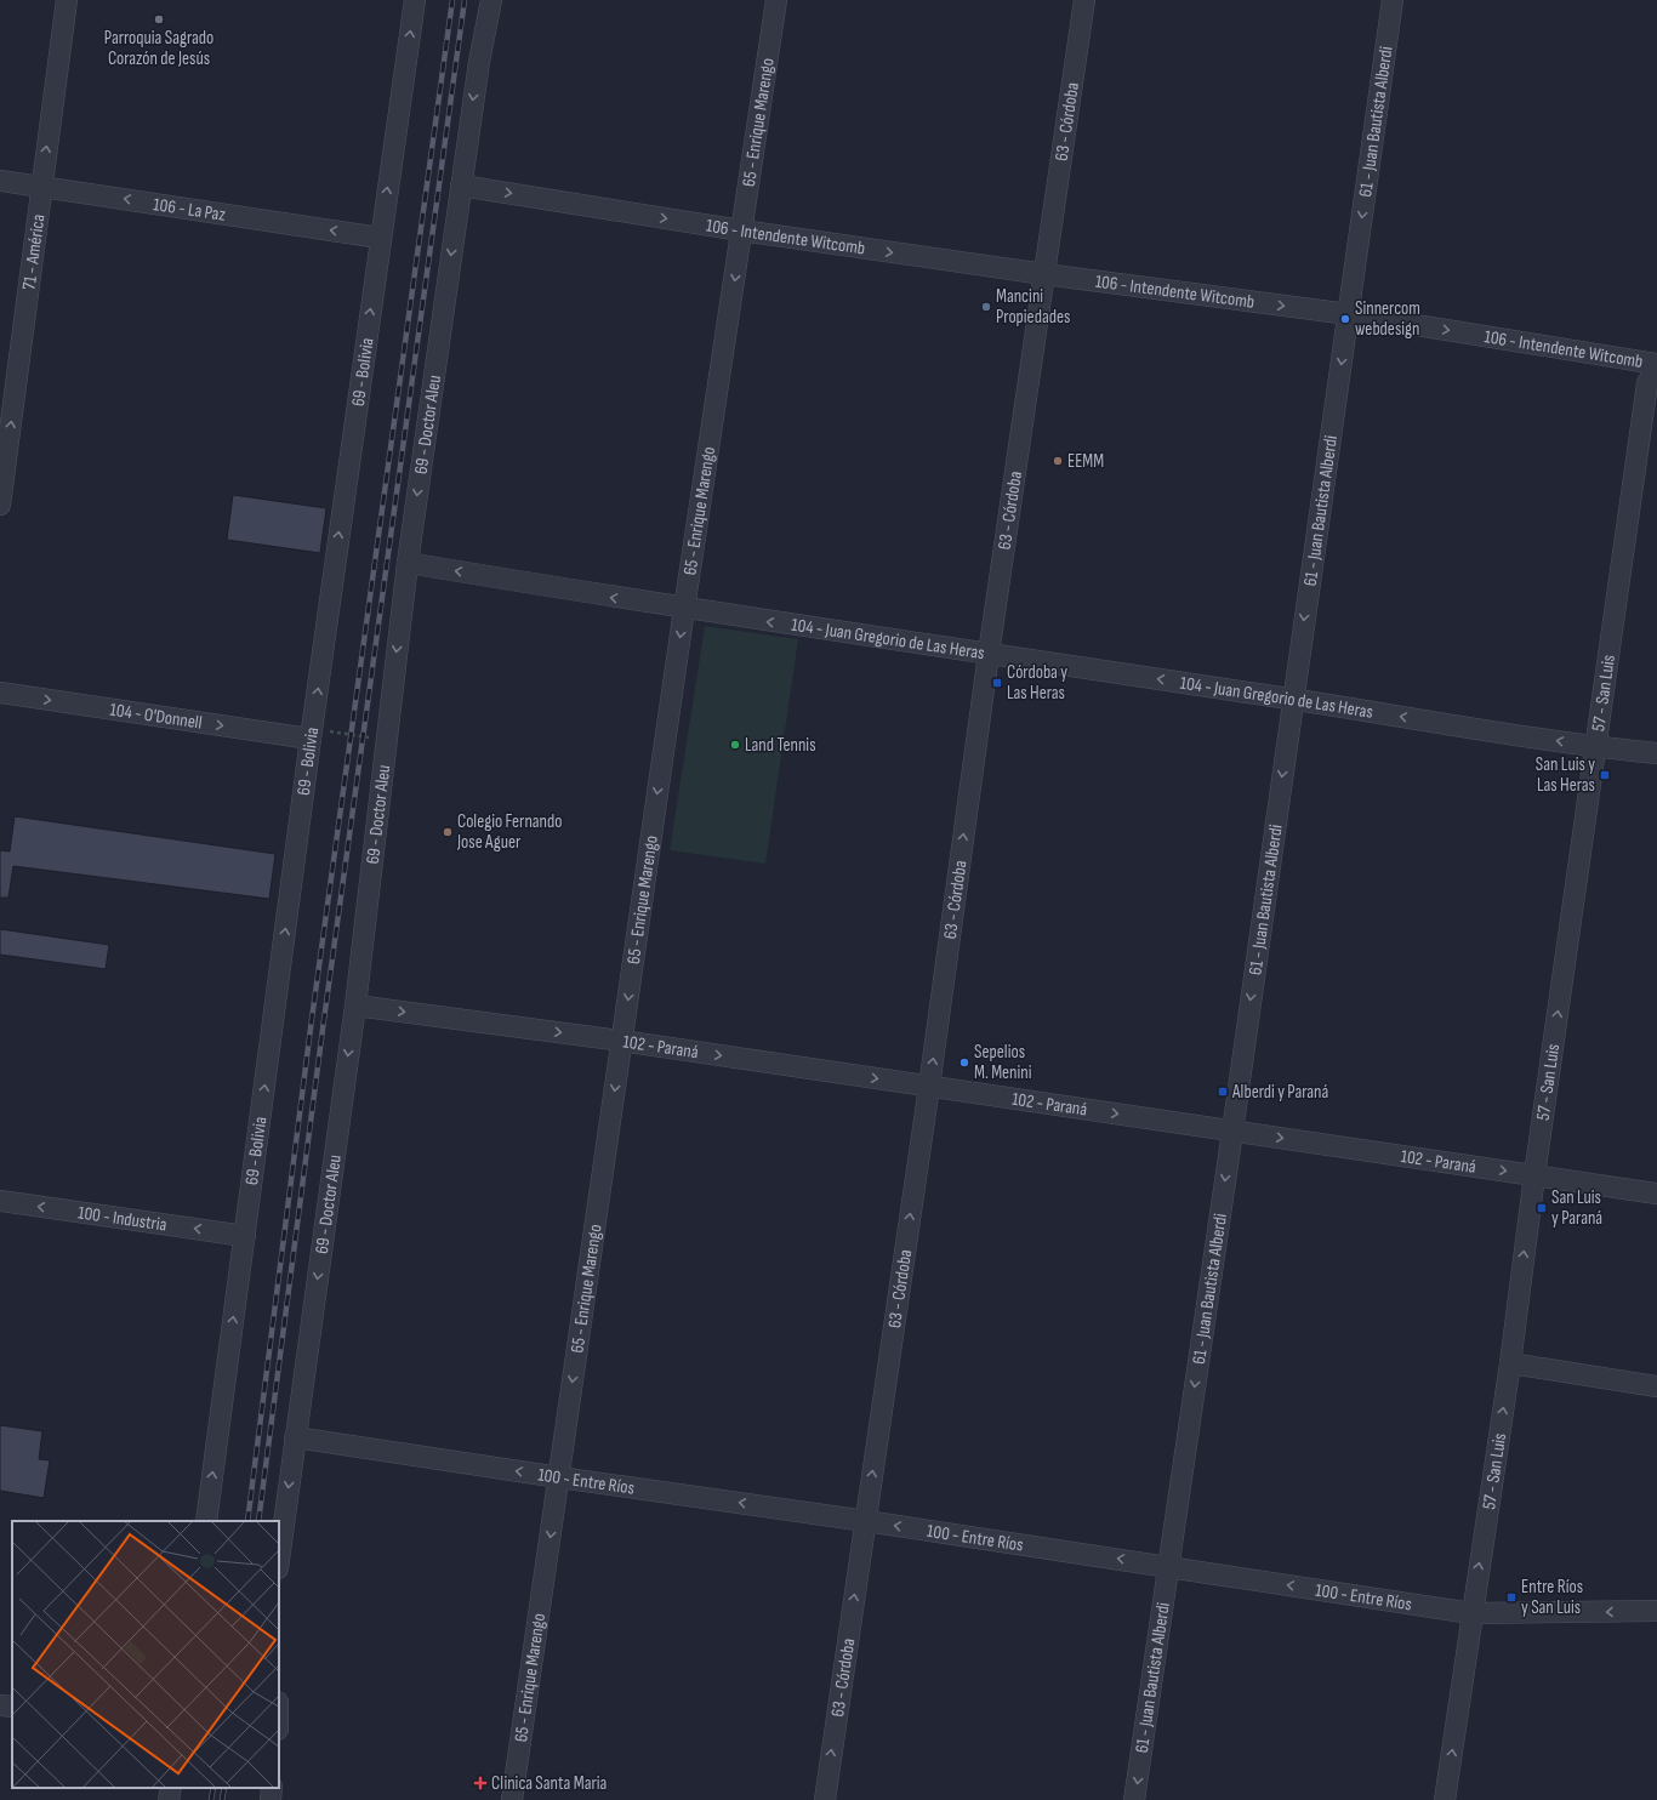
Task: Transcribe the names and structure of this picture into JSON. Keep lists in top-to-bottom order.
{
  "streets": {
    "street": [
      "65 - Enrique Marengo",
      "63 - Córdoba",
      "61 - Juan Bautista Alberdi",
      "106 - La Paz",
      "106 - Intendente Witcomb",
      "71 - América",
      "69 - Bolivia",
      "69 - Doctor Aleu",
      "104 - Juan Gregorio de Las Heras",
      "57 - San Luis",
      "104 - O'Donnell",
      "102 - Paraná",
      "100 - Industria",
      "100 - Entre Ríos"
    ]
  },
  "crossings": [
    ["65 - Enrique Marengo", "106 - Intendente Witcomb"],
    ["65 - Enrique Marengo", "104 - Juan Gregorio de Las Heras"],
    ["65 - Enrique Marengo", "102 - Paraná"],
    ["65 - Enrique Marengo", "100 - Entre Ríos"],
    ["63 - Córdoba", "106 - Intendente Witcomb"],
    ["63 - Córdoba", "104 - Juan Gregorio de Las Heras"],
    ["63 - Córdoba", "102 - Paraná"],
    ["63 - Córdoba", "100 - Entre Ríos"],
    ["61 - Juan Bautista Alberdi", "106 - Intendente Witcomb"],
    ["61 - Juan Bautista Alberdi", "104 - Juan Gregorio de Las Heras"],
    ["61 - Juan Bautista Alberdi", "102 - Paraná"],
    ["61 - Juan Bautista Alberdi", "100 - Entre Ríos"],
    ["106 - La Paz", "71 - América"],
    ["106 - La Paz", "69 - Bolivia"],
    ["106 - Intendente Witcomb", "69 - Doctor Aleu"],
    ["106 - Intendente Witcomb", "57 - San Luis"],
    ["69 - Bolivia", "104 - O'Donnell"],
    ["69 - Bolivia", "100 - Industria"],
    ["69 - Doctor Aleu", "104 - Juan Gregorio de Las Heras"],
    ["69 - Doctor Aleu", "102 - Paraná"],
    ["69 - Doctor Aleu", "100 - Entre Ríos"],
    ["104 - Juan Gregorio de Las Heras", "57 - San Luis"],
    ["57 - San Luis", "102 - Paraná"],
    ["57 - San Luis", "100 - Entre Ríos"]
  ],
  "one_way": [
    "65 - Enrique Marengo",
    "63 - Córdoba",
    "61 - Juan Bautista Alberdi",
    "106 - La Paz",
    "106 - Intendente Witcomb",
    "71 - América",
    "69 - Bolivia",
    "69 - Doctor Aleu",
    "104 - Juan Gregorio de Las Heras",
    "57 - San Luis",
    "104 - O'Donnell",
    "102 - Paraná",
    "100 - Industria",
    "100 - Entre Ríos"
  ],
  "places": {
    "other": [
      "Parroquia Sagrado Corazón de Jesús",
      "Mancini Propiedades",
      "Sinnercom webdesign",
      "EEMM",
      "Land Tennis",
      "Colegio Fernando Jose Aguer",
      "Sepelios M. Menini"
    ],
    "transit": [
      "Córdoba y Las Heras",
      "San Luis y Las Heras",
      "Alberdi y Paraná",
      "San Luis y Paraná",
      "Entre Ríos y San Luis"
    ],
    "health": ["Clinica Santa Maria"]
  }
}
